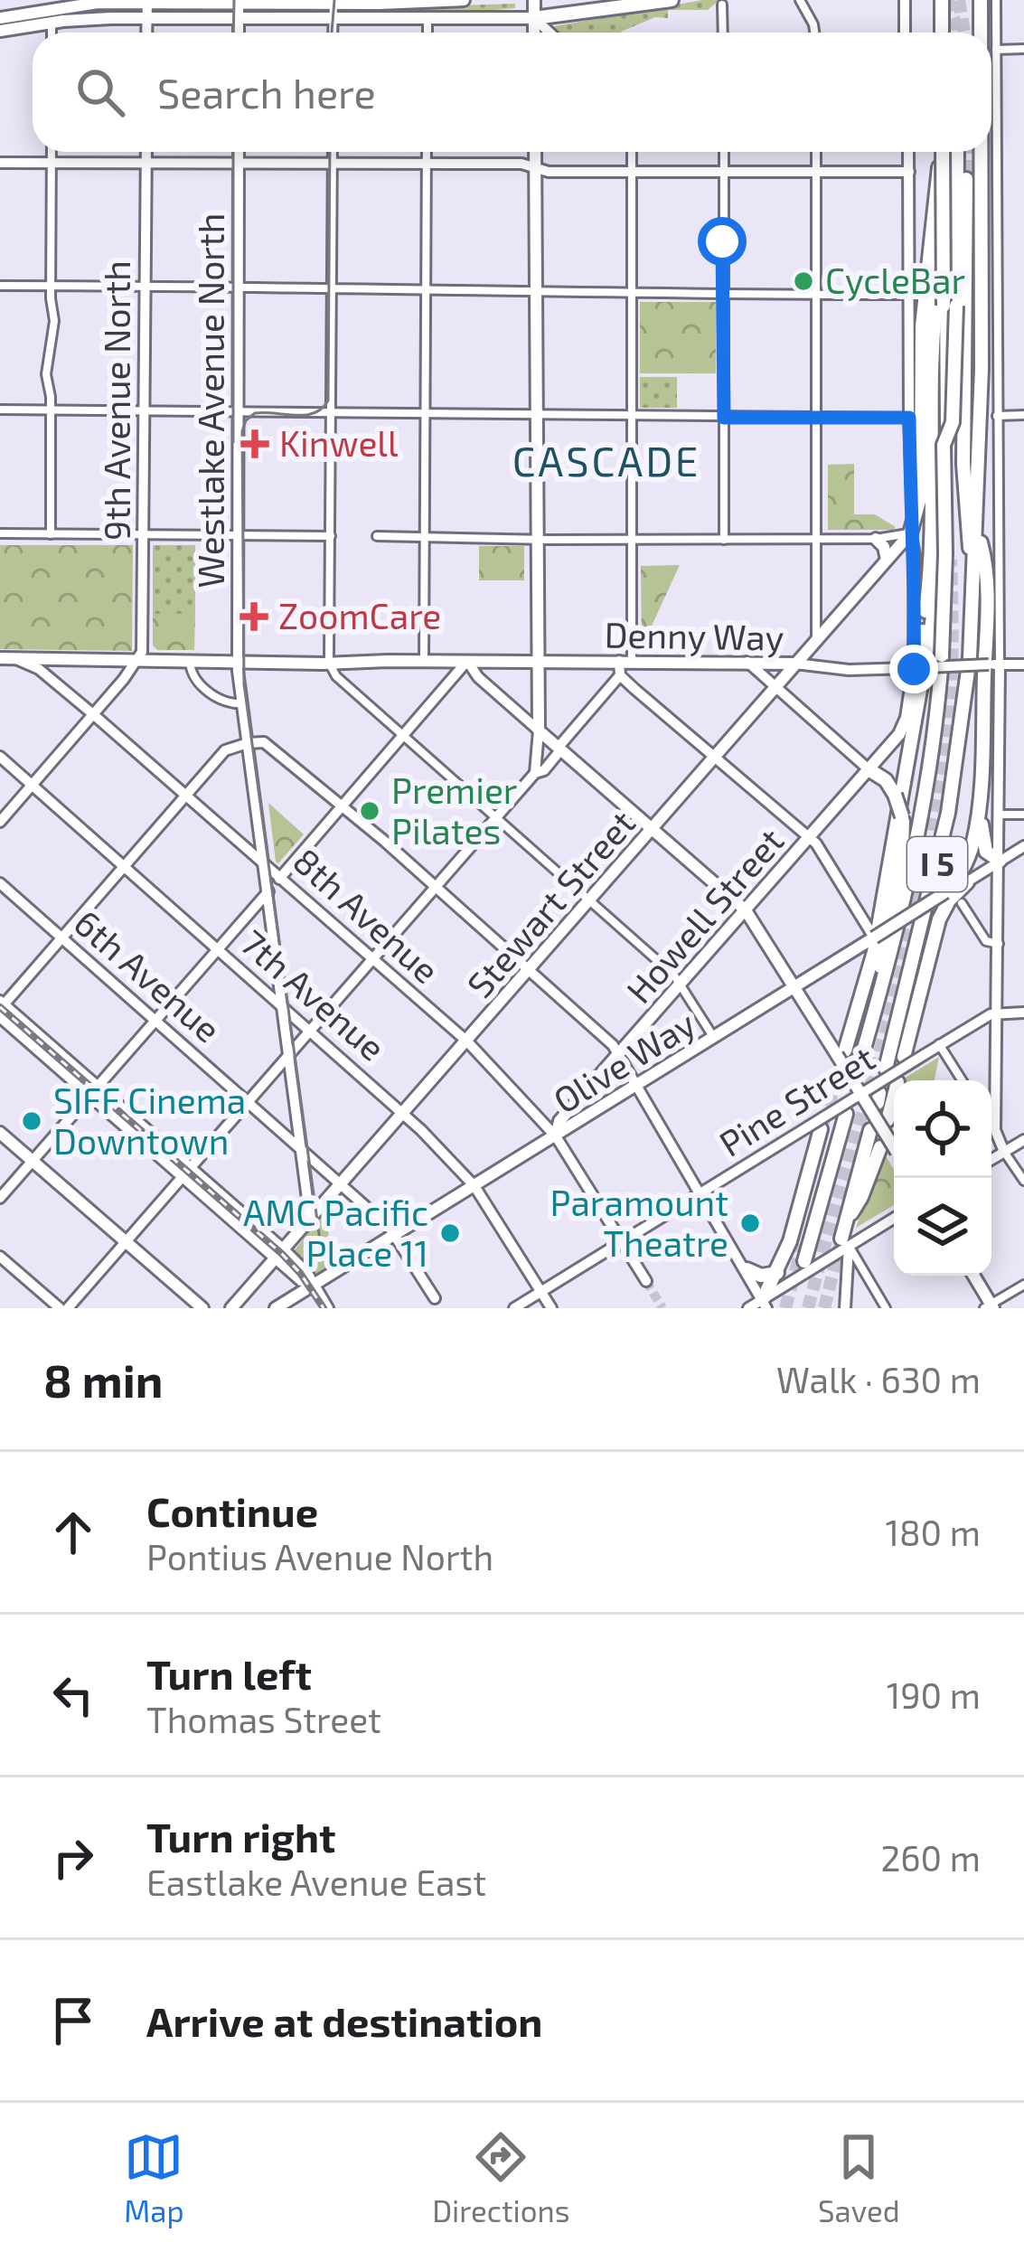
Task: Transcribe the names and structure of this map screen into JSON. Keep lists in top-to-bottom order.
{
  "streets": {
    "highway": ["I 5"],
    "main road": [
      "9th Avenue North",
      "Westlake Avenue North",
      "Denny Way",
      "Stewart Street",
      "8th Avenue",
      "Howell Street",
      "6th Avenue",
      "7th Avenue",
      "Olive Way",
      "Pine Street"
    ]
  },
  "crossings": [
    ["9th Avenue North", "Denny Way"],
    ["Westlake Avenue North", "Denny Way"],
    ["Westlake Avenue North", "Stewart Street"],
    ["Westlake Avenue North", "8th Avenue"],
    ["Westlake Avenue North", "6th Avenue"],
    ["Westlake Avenue North", "7th Avenue"],
    ["Denny Way", "Stewart Street"],
    ["Denny Way", "8th Avenue"],
    ["Denny Way", "Howell Street"],
    ["Stewart Street", "8th Avenue"],
    ["Stewart Street", "6th Avenue"],
    ["Stewart Street", "7th Avenue"],
    ["8th Avenue", "Howell Street"],
    ["8th Avenue", "Olive Way"],
    ["8th Avenue", "Pine Street"],
    ["Howell Street", "Olive Way"],
    ["6th Avenue", "Olive Way"],
    ["7th Avenue", "Olive Way"],
    ["7th Avenue", "Pine Street"]
  ],
  "districts": ["CASCADE"],
  "places": {
    "other": [
      "CycleBar",
      "Premier Pilates",
      "SIFF Cinema Downtown",
      "Paramount Theatre",
      "AMC Pacific Place 11"
    ],
    "health": ["Kinwell", "ZoomCare"]
  },
  "page": {
    "search": "Search here",
    "heading": ["8 min", "Walk · 630 m"],
    "list": [
      ["Continue", "Pontius Avenue North", "180 m"],
      ["Turn left", "Thomas Street", "190 m"],
      ["Turn right", "Eastlake Avenue East", "260 m"],
      "Arrive at destination"
    ],
    "nav": ["Map", "Directions", "Saved"]
  }
}
